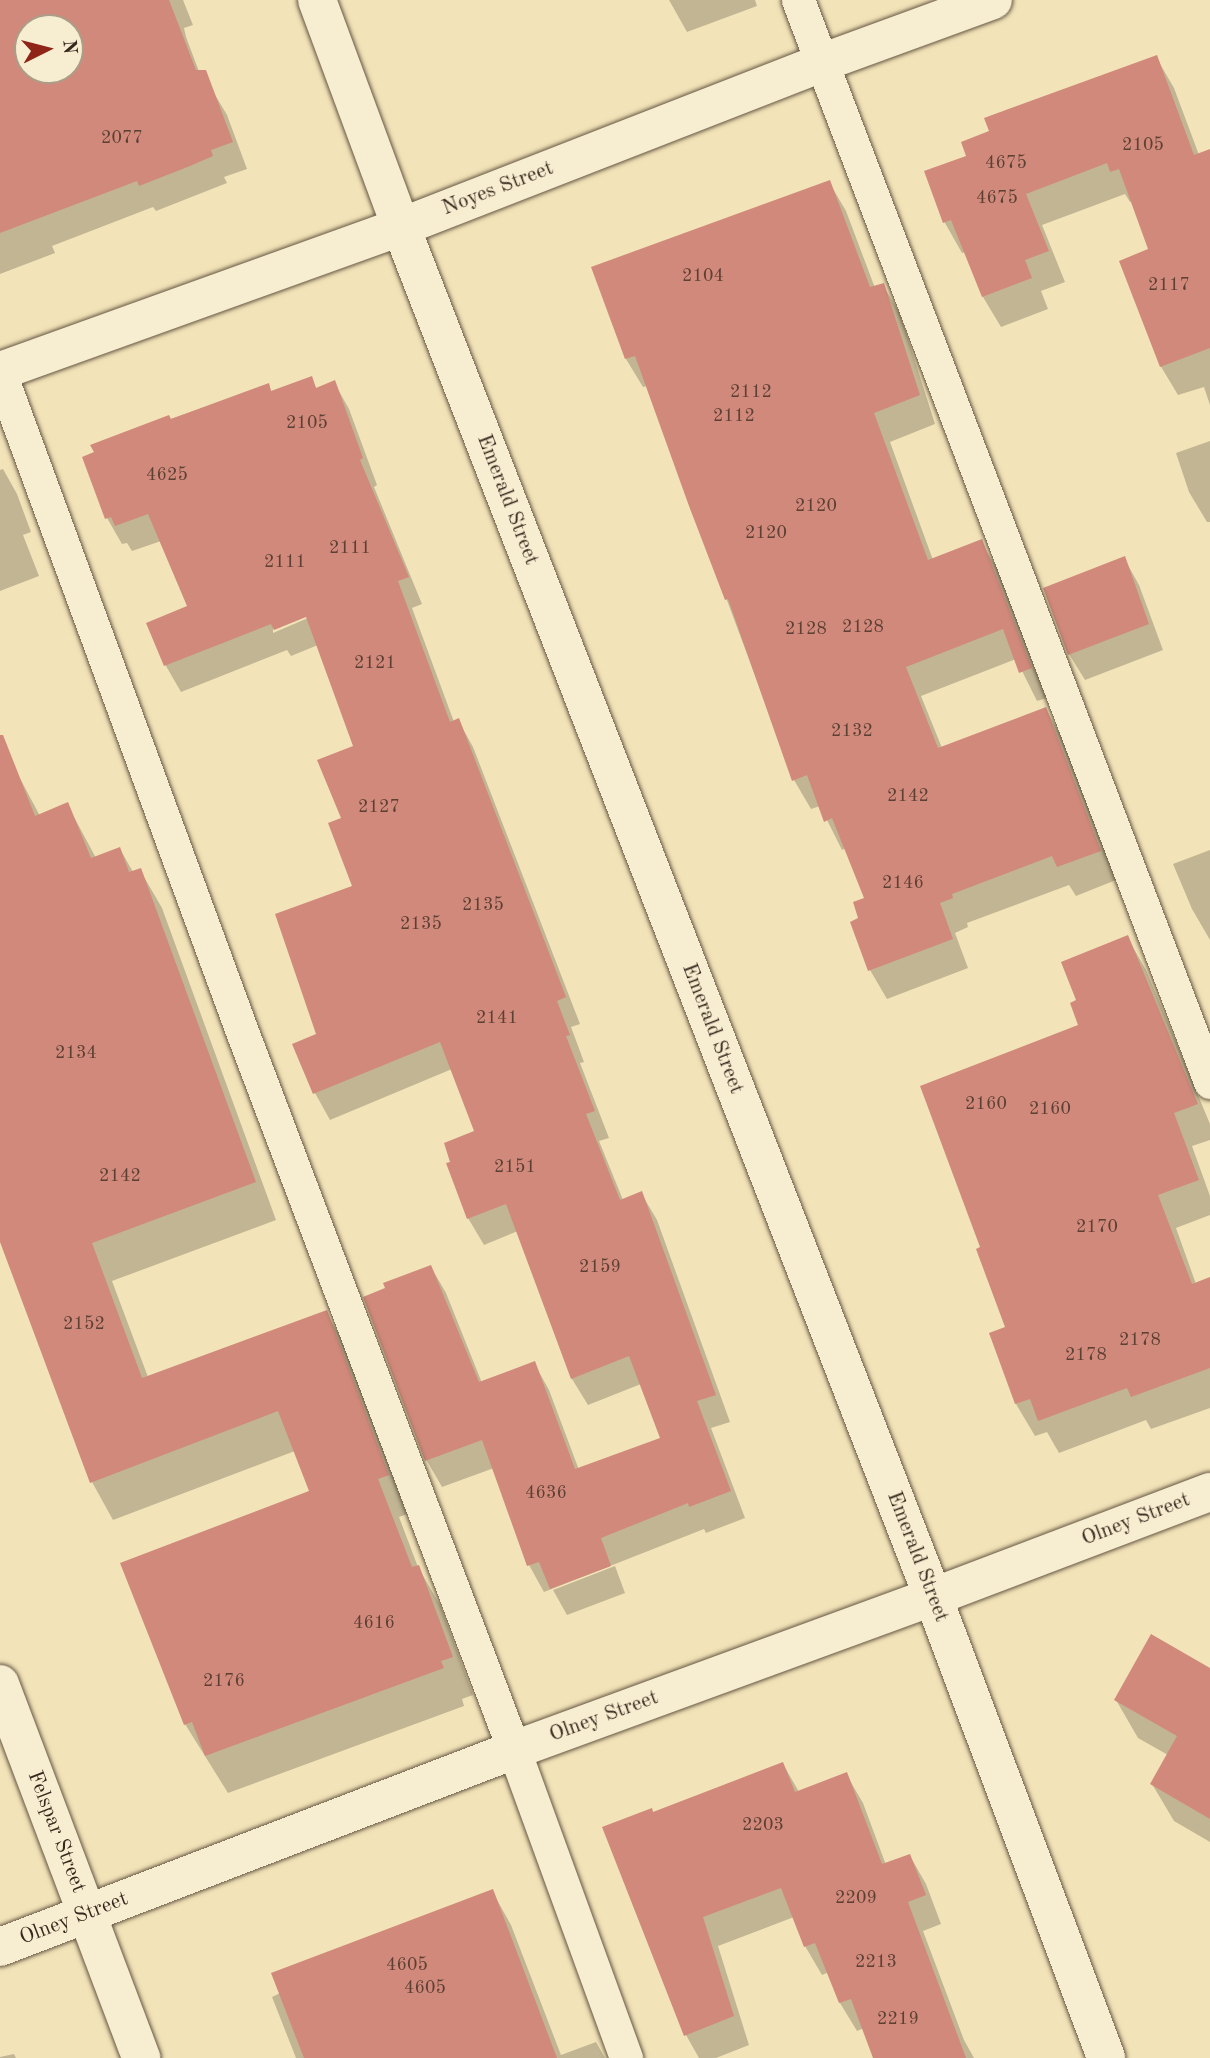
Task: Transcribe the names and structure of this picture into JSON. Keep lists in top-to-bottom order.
{
  "streets": {
    "street": [
      "Noyes Street",
      "Emerald Street",
      "Olney Street",
      "Felspar Street"
    ]
  },
  "crossings": [
    ["Noyes Street", "Emerald Street"],
    ["Emerald Street", "Olney Street"],
    ["Olney Street", "Felspar Street"]
  ],
  "house_numbers": [
    "2077",
    "2105",
    "4675",
    "4675",
    "2104",
    "2117",
    "2112",
    "2112",
    "2105",
    "4625",
    "2120",
    "2120",
    "2111",
    "2111",
    "2128",
    "2128",
    "2121",
    "2132",
    "2142",
    "2127",
    "2146",
    "2135",
    "2135",
    "2141",
    "2134",
    "2160",
    "2160",
    "2151",
    "2142",
    "2170",
    "2159",
    "2152",
    "2178",
    "2178",
    "4636",
    "4616",
    "2176",
    "2203",
    "2209",
    "2213",
    "4605",
    "4605",
    "2219"
  ],
  "north": "right"
}
